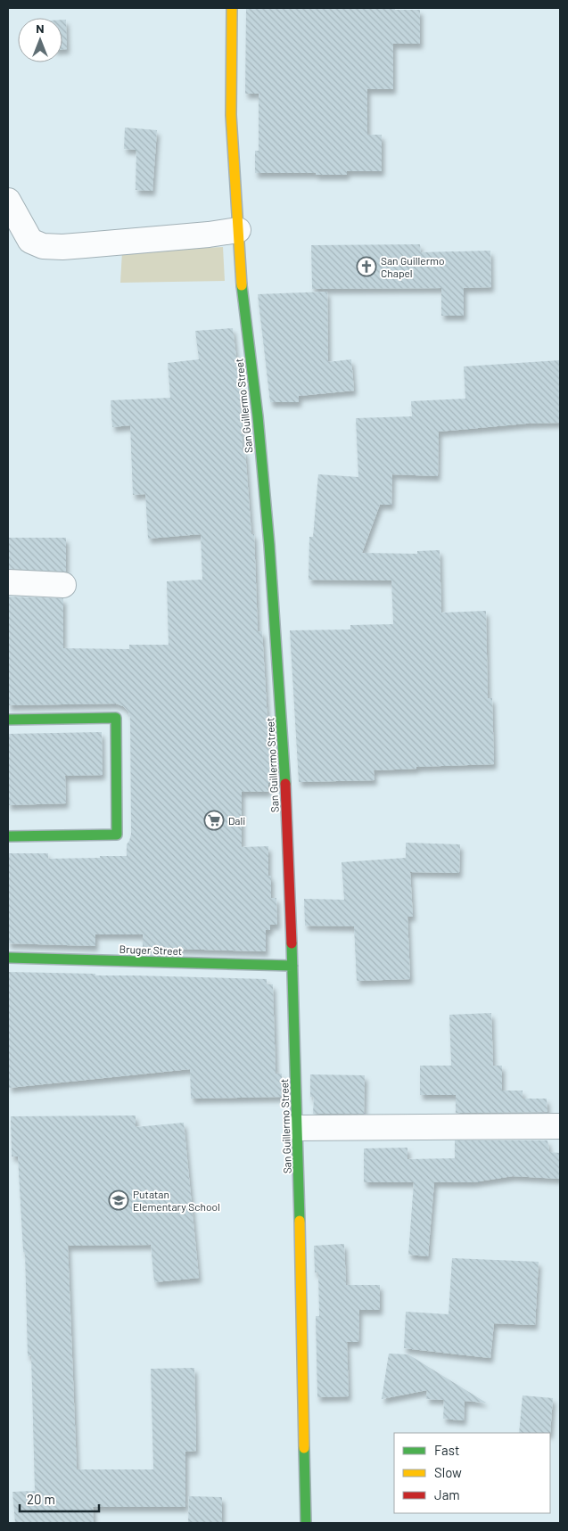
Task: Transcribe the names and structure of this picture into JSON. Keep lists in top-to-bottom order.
{
  "streets": {
    "main road": ["San Guillermo Street", "Bruger Street"]
  },
  "crossings": [
    ["San Guillermo Street", "Bruger Street"]
  ],
  "places": {
    "church": ["San Guillermo Chapel"],
    "supermarket": ["Dali"],
    "school or university": ["Putatan Elementary School"]
  },
  "legend": ["Fast", "Slow", "Jam"],
  "scale_bar": "20 m",
  "north": "top"
}
